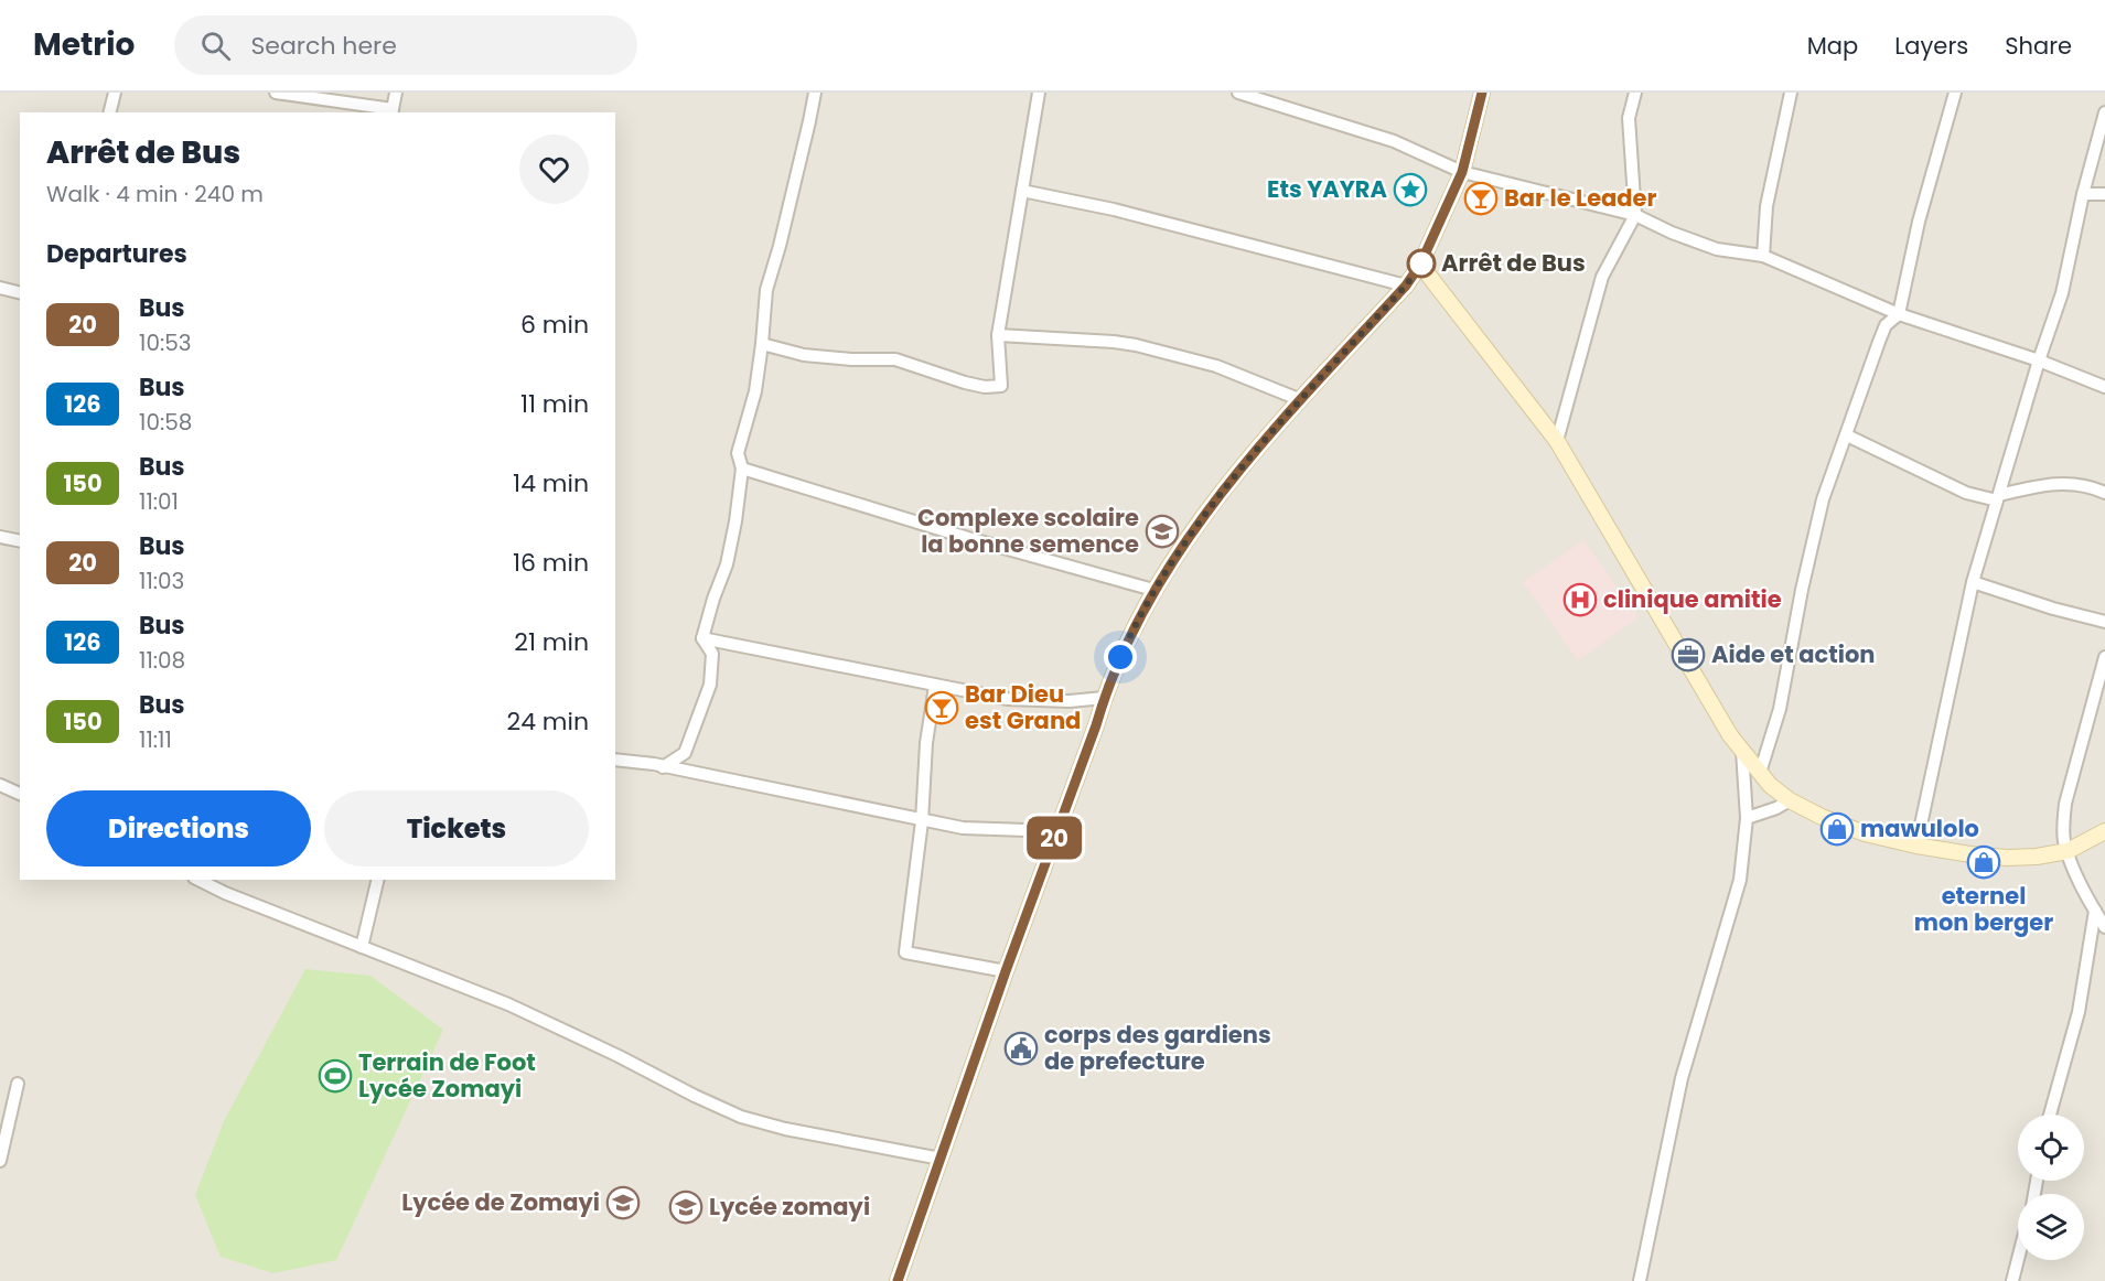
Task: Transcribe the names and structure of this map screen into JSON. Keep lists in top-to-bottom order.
{
  "places": {
    "place": ["Ets YAYRA"],
    "bar": ["Bar le Leader", "Bar Dieu est Grand"],
    "other": ["Arrêt de Bus"],
    "school or university": ["Complexe scolaire la bonne semence", "Lycée de Zomayi", "Lycée zomayi"],
    "hospital": ["clinique amitie"],
    "office": ["Aide et action"],
    "shop": ["mawulolo", "eternel mon berger"],
    "public building": ["corps des gardiens de prefecture"],
    "sports": ["Terrain de Foot Lycée Zomayi"]
  },
  "lines": ["bus line 20"],
  "page": {
    "header": "Metrio",
    "search": "Search here",
    "nav": ["Map", "Layers", "Share"],
    "on_map": "20",
    "heading": [
      ["Arrêt de Bus", "Walk · 4 min · 240 m"],
      "Departures"
    ],
    "list": [
      {
        "mark": "20",
        "name": "Bus",
        "note": "10:53",
        "value": "6 min"
      },
      {
        "mark": "126",
        "name": "Bus",
        "note": "10:58",
        "value": "11 min"
      },
      {
        "mark": "150",
        "name": "Bus",
        "note": "11:01",
        "value": "14 min"
      },
      {
        "mark": "20",
        "name": "Bus",
        "note": "11:03",
        "value": "16 min"
      },
      {
        "mark": "126",
        "name": "Bus",
        "note": "11:08",
        "value": "21 min"
      },
      {
        "mark": "150",
        "name": "Bus",
        "note": "11:11",
        "value": "24 min"
      }
    ],
    "buttons": ["Directions", "Tickets"]
  }
}
